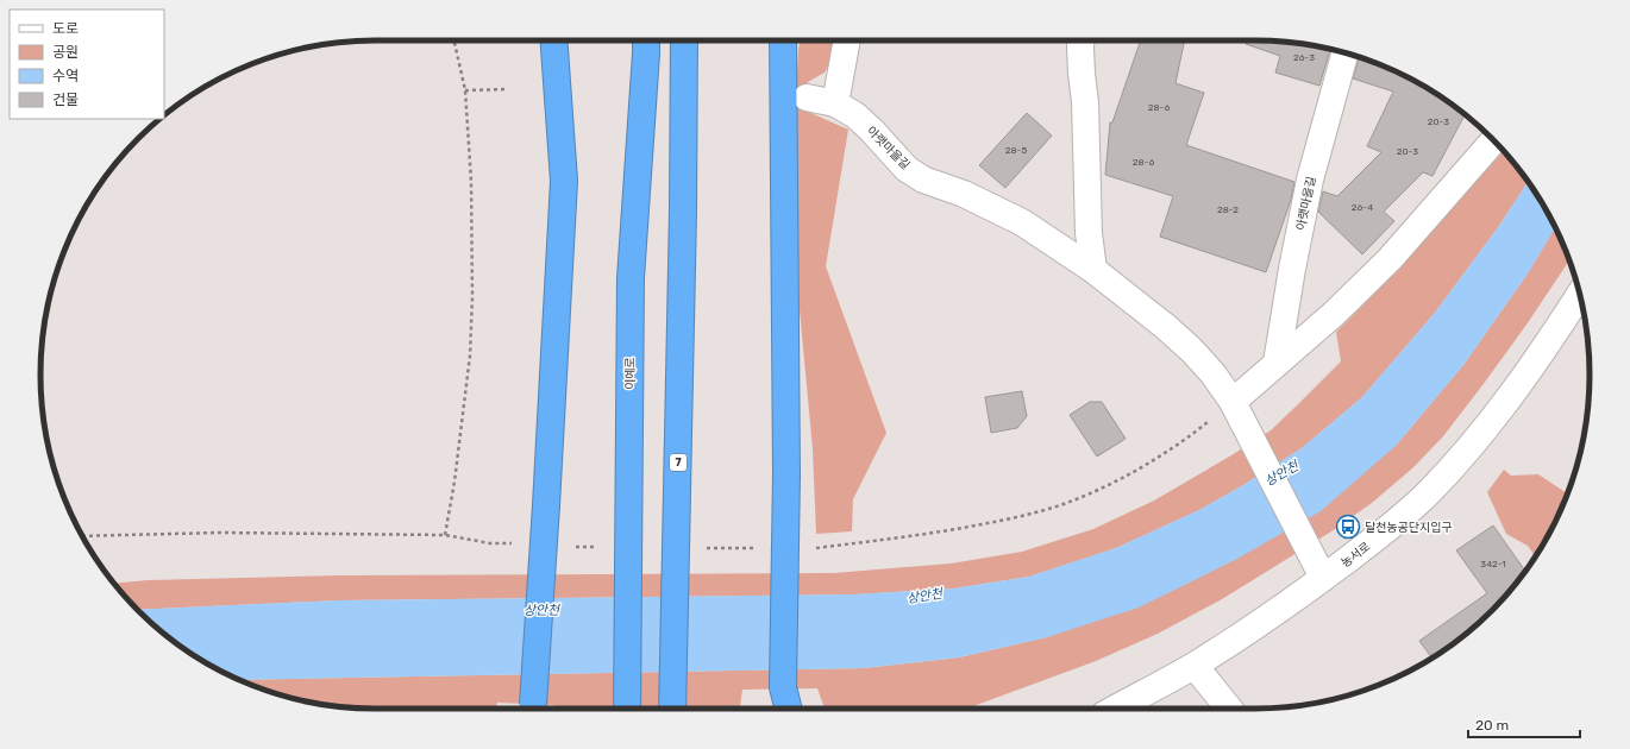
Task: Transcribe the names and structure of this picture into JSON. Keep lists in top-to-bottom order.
{
  "streets": {
    "highway": ["이예로", "7"],
    "street": ["아랫마을길", "농서로"]
  },
  "crossings": [
    ["아랫마을길", "농서로"]
  ],
  "water": ["상안천"],
  "places": {
    "bus stop": ["달천농공단지입구"]
  },
  "house_numbers": [
    "26-3",
    "28-6",
    "20-3",
    "28-5",
    "20-3",
    "28-6",
    "26-4",
    "28-2",
    "342-1"
  ],
  "legend": [
    "도로",
    "공원",
    "수역",
    "건물"
  ],
  "scale_bar": "20 m"
}
